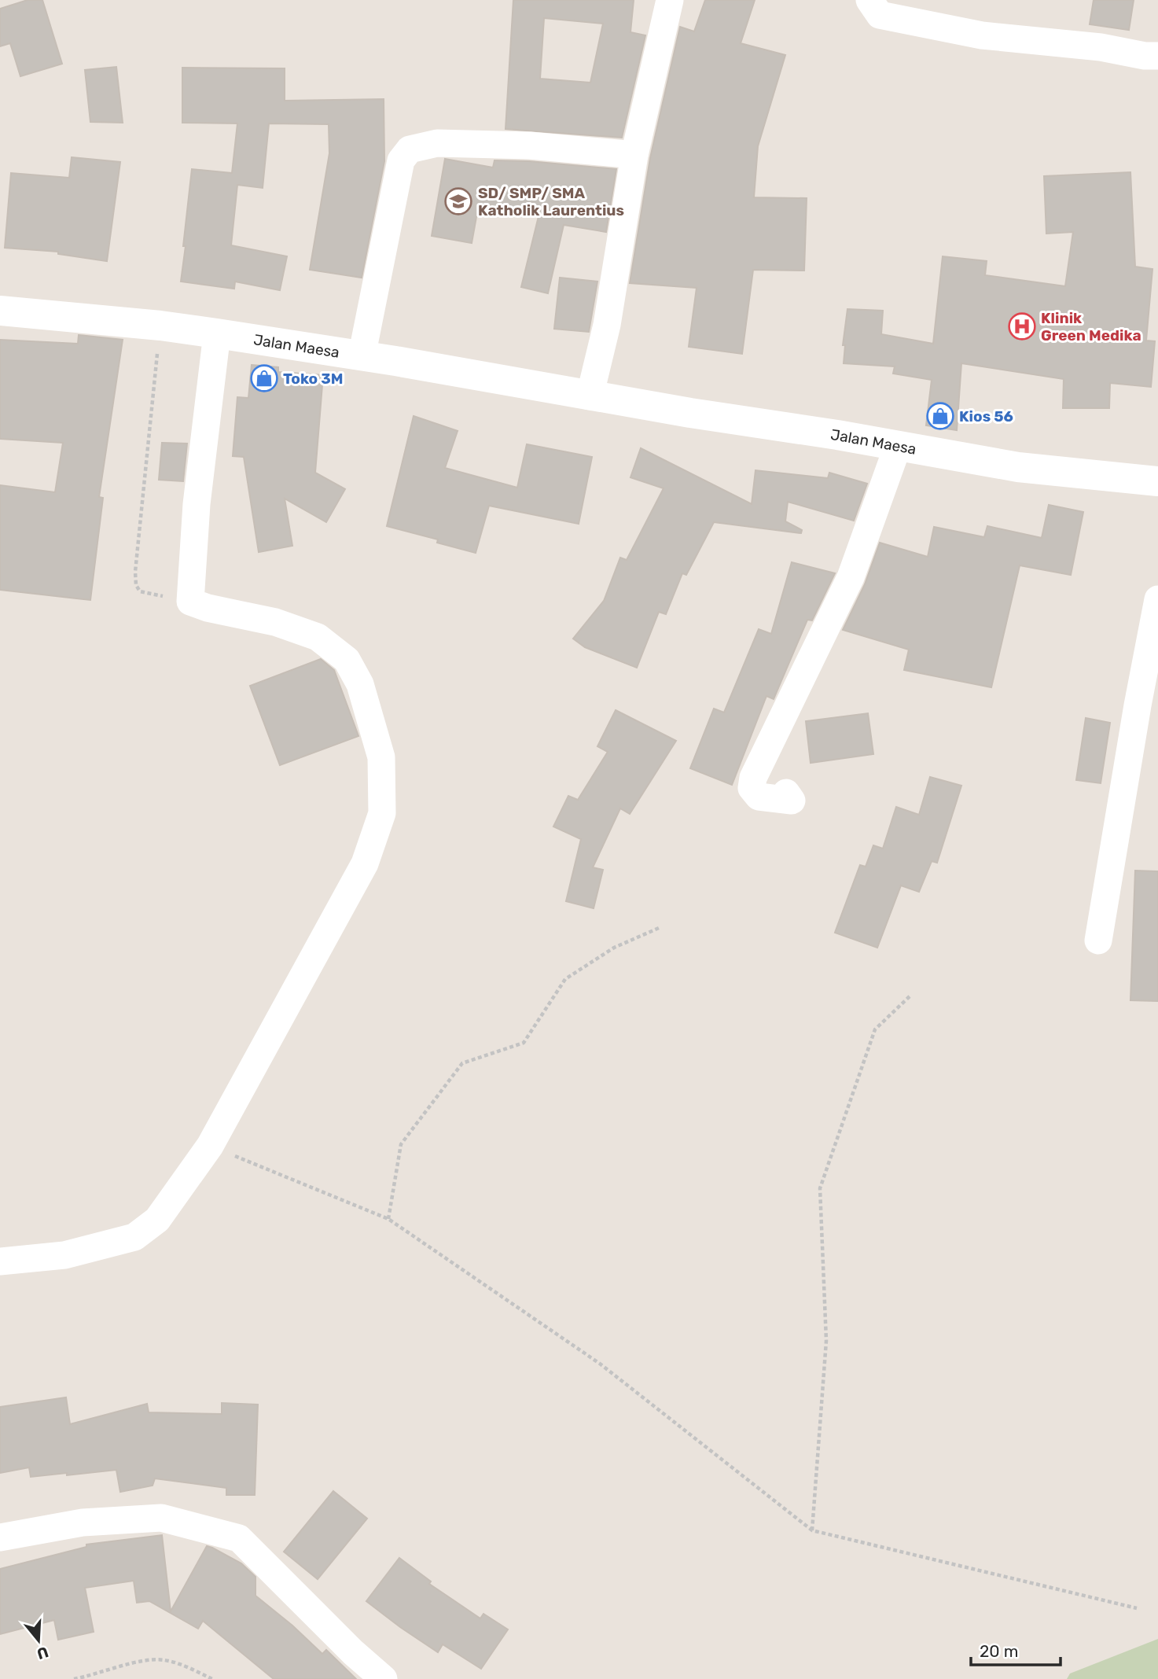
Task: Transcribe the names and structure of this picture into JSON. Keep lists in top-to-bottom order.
{
  "streets": {
    "street": ["Jalan Maesa"]
  },
  "places": {
    "school or university": ["SD/ SMP/ SMA Katholik Laurentius"],
    "hospital": ["Klinik Green Medika"],
    "shop": ["Toko 3M", "Kios 56"]
  },
  "scale_bar": "20 m",
  "north": "bottom"
}
